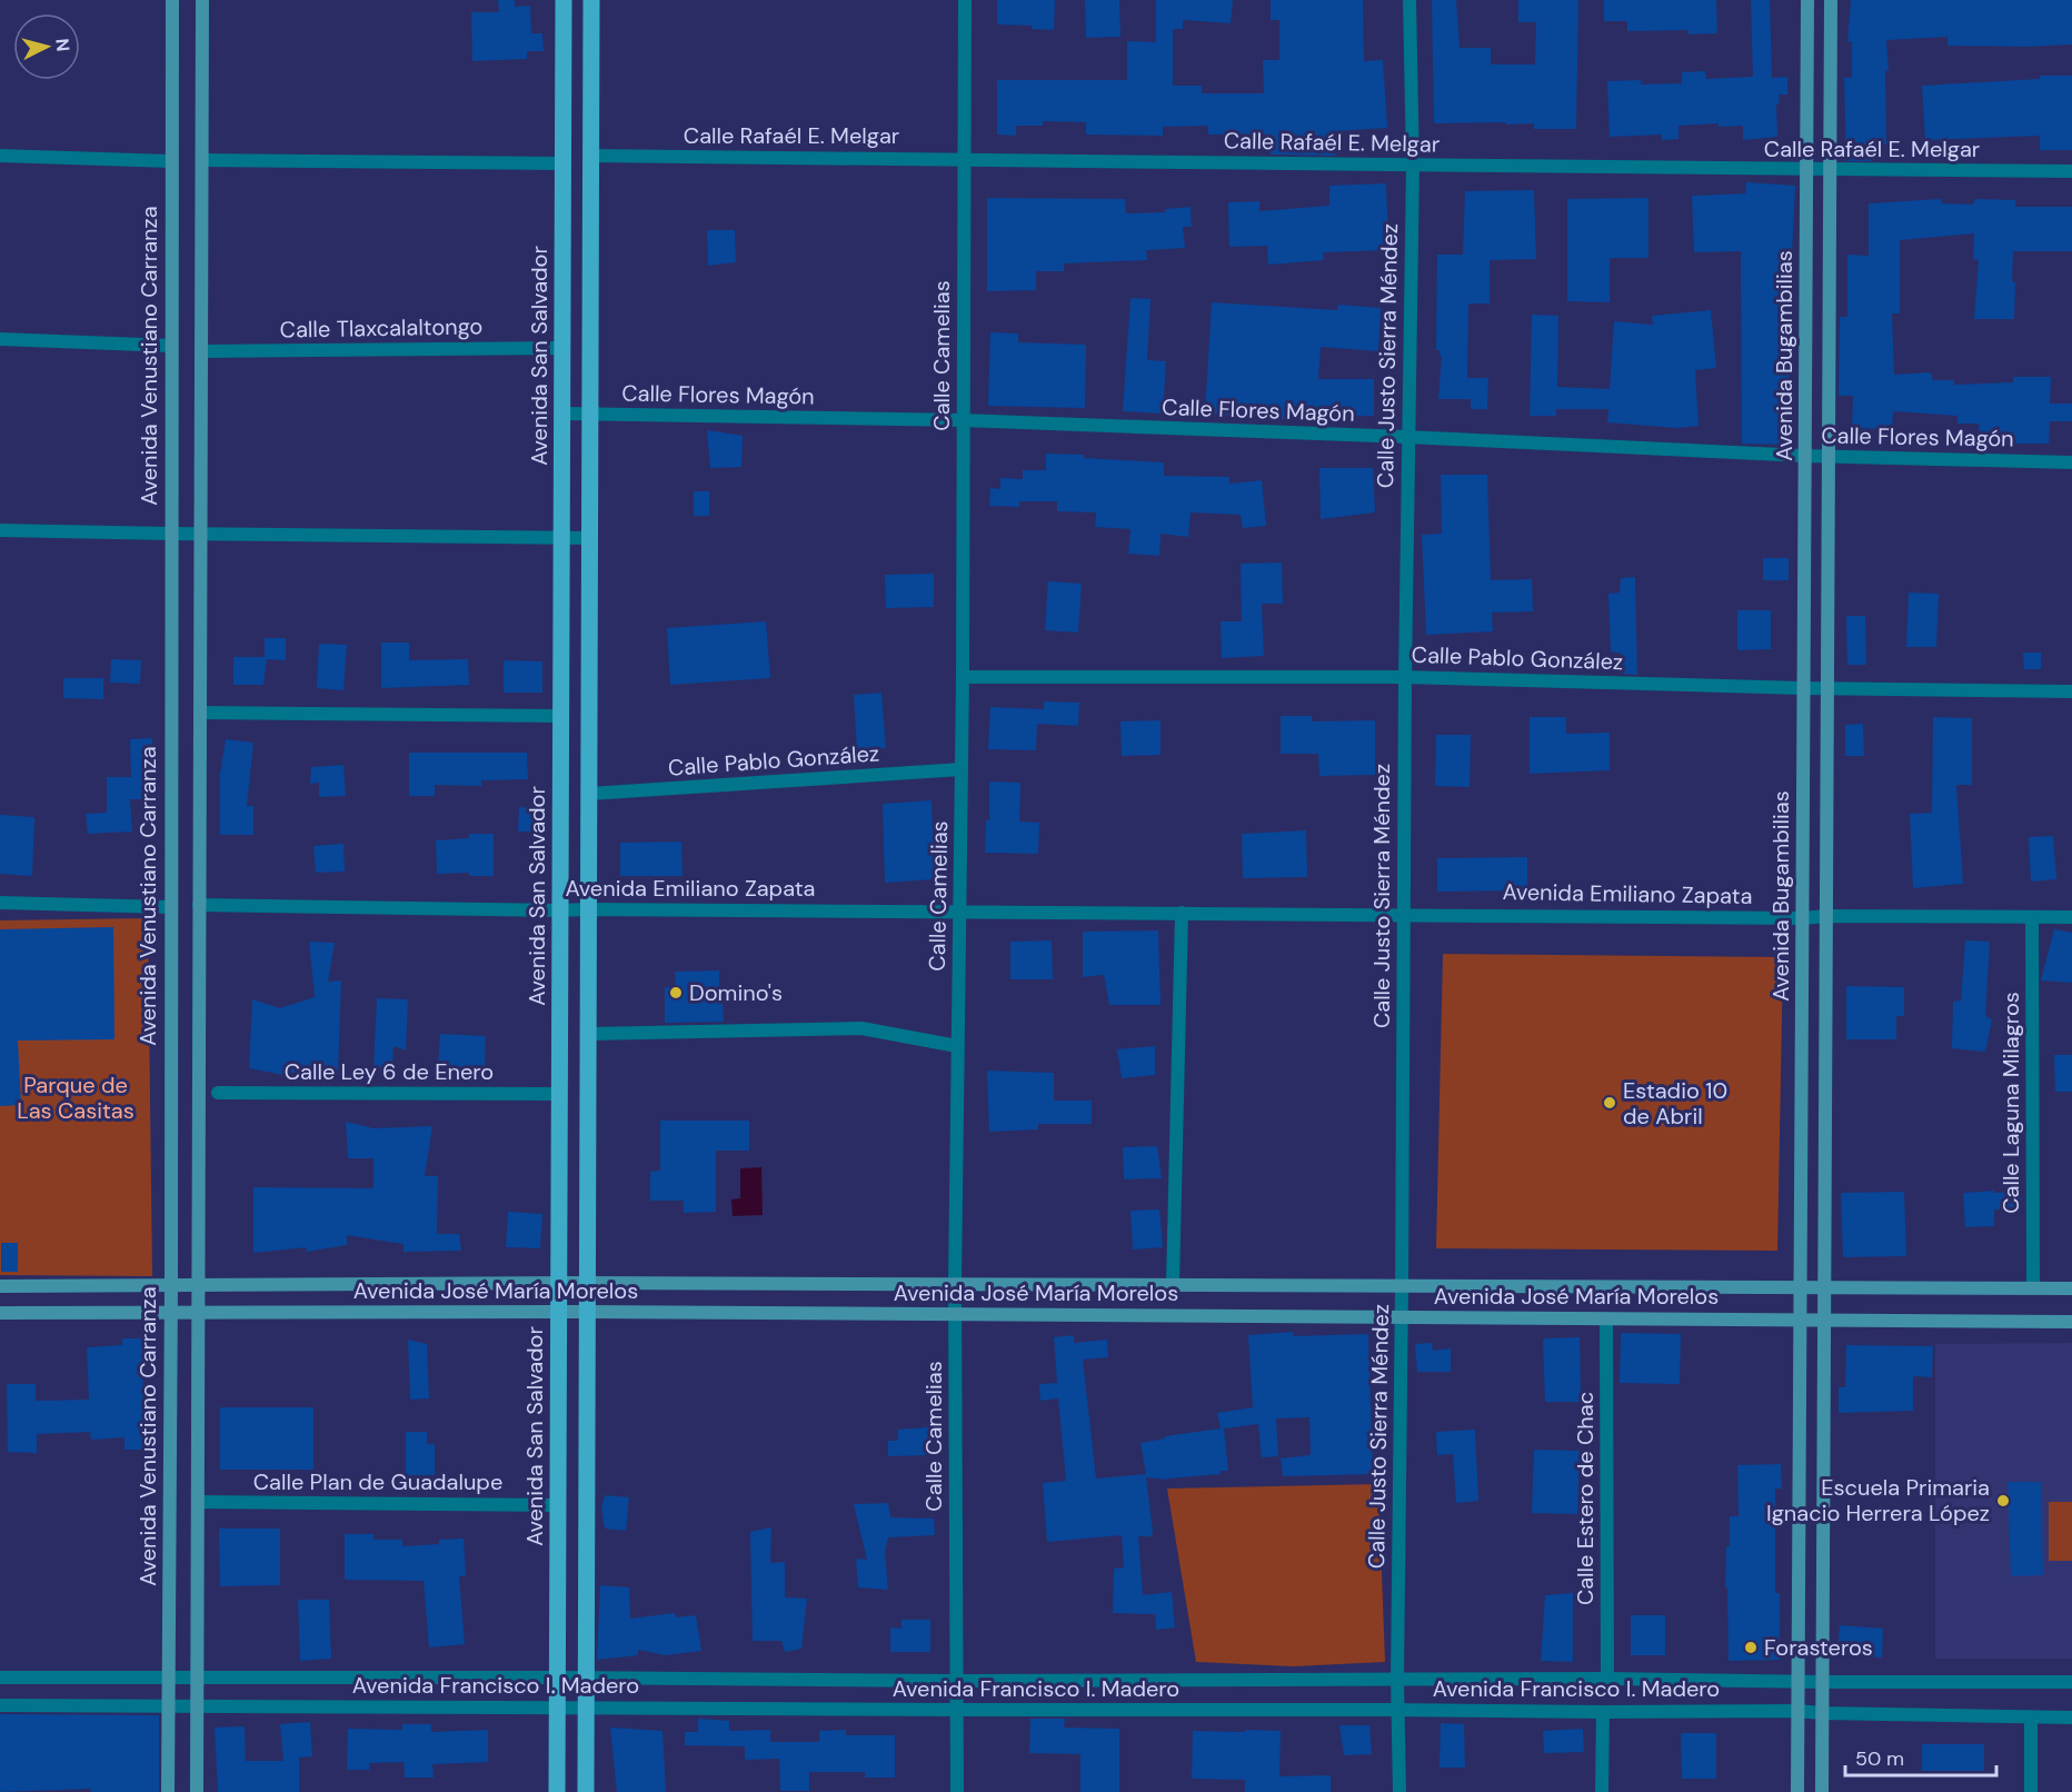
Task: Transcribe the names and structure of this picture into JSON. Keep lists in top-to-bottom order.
{
  "streets": {
    "main road": ["Avenida San Salvador"],
    "street": [
      "Calle Rafaél E. Melgar",
      "Calle Tlaxcalaltongo",
      "Avenida Venustiano Carranza",
      "Calle Camelias",
      "Calle Justo Sierra Méndez",
      "Avenida Bugambilias",
      "Calle Flores Magón",
      "Calle Pablo González",
      "Avenida Emiliano Zapata",
      "Calle Ley 6 de Enero",
      "Calle Laguna Milagros",
      "Avenida José María Morelos",
      "Calle Plan de Guadalupe",
      "Calle Estero de Chac",
      "Avenida Francisco I. Madero"
    ]
  },
  "crossings": [
    ["Calle Rafaél E. Melgar", "Calle Camelias"],
    ["Calle Rafaél E. Melgar", "Calle Justo Sierra Méndez"],
    ["Calle Rafaél E. Melgar", "Avenida Bugambilias"],
    ["Calle Tlaxcalaltongo", "Avenida San Salvador"],
    ["Avenida Venustiano Carranza", "Avenida José María Morelos"],
    ["Avenida Venustiano Carranza", "Avenida Francisco I. Madero"],
    ["Avenida San Salvador", "Calle Flores Magón"],
    ["Avenida San Salvador", "Avenida Emiliano Zapata"],
    ["Avenida San Salvador", "Calle Ley 6 de Enero"],
    ["Avenida San Salvador", "Avenida José María Morelos"],
    ["Avenida San Salvador", "Calle Plan de Guadalupe"],
    ["Avenida San Salvador", "Avenida Francisco I. Madero"],
    ["Calle Camelias", "Calle Flores Magón"],
    ["Calle Camelias", "Calle Pablo González"],
    ["Calle Camelias", "Avenida Emiliano Zapata"],
    ["Calle Camelias", "Avenida José María Morelos"],
    ["Calle Camelias", "Avenida Francisco I. Madero"],
    ["Calle Justo Sierra Méndez", "Calle Flores Magón"],
    ["Calle Justo Sierra Méndez", "Calle Pablo González"],
    ["Calle Justo Sierra Méndez", "Avenida Emiliano Zapata"],
    ["Calle Justo Sierra Méndez", "Avenida José María Morelos"],
    ["Calle Justo Sierra Méndez", "Avenida Francisco I. Madero"],
    ["Avenida Bugambilias", "Calle Flores Magón"],
    ["Avenida Bugambilias", "Calle Pablo González"],
    ["Avenida Bugambilias", "Avenida Emiliano Zapata"],
    ["Avenida Bugambilias", "Avenida José María Morelos"],
    ["Avenida Bugambilias", "Avenida Francisco I. Madero"],
    ["Avenida Emiliano Zapata", "Calle Laguna Milagros"],
    ["Calle Laguna Milagros", "Avenida José María Morelos"],
    ["Avenida José María Morelos", "Calle Estero de Chac"],
    ["Calle Estero de Chac", "Avenida Francisco I. Madero"]
  ],
  "parks": ["Parque de Las Casitas"],
  "places": [
    "Domino's",
    "Estadio 10 de Abril",
    "Escuela Primaria Ignacio Herrera López",
    "Forasteros"
  ],
  "scale_bar": "50 m",
  "north": "right"
}
